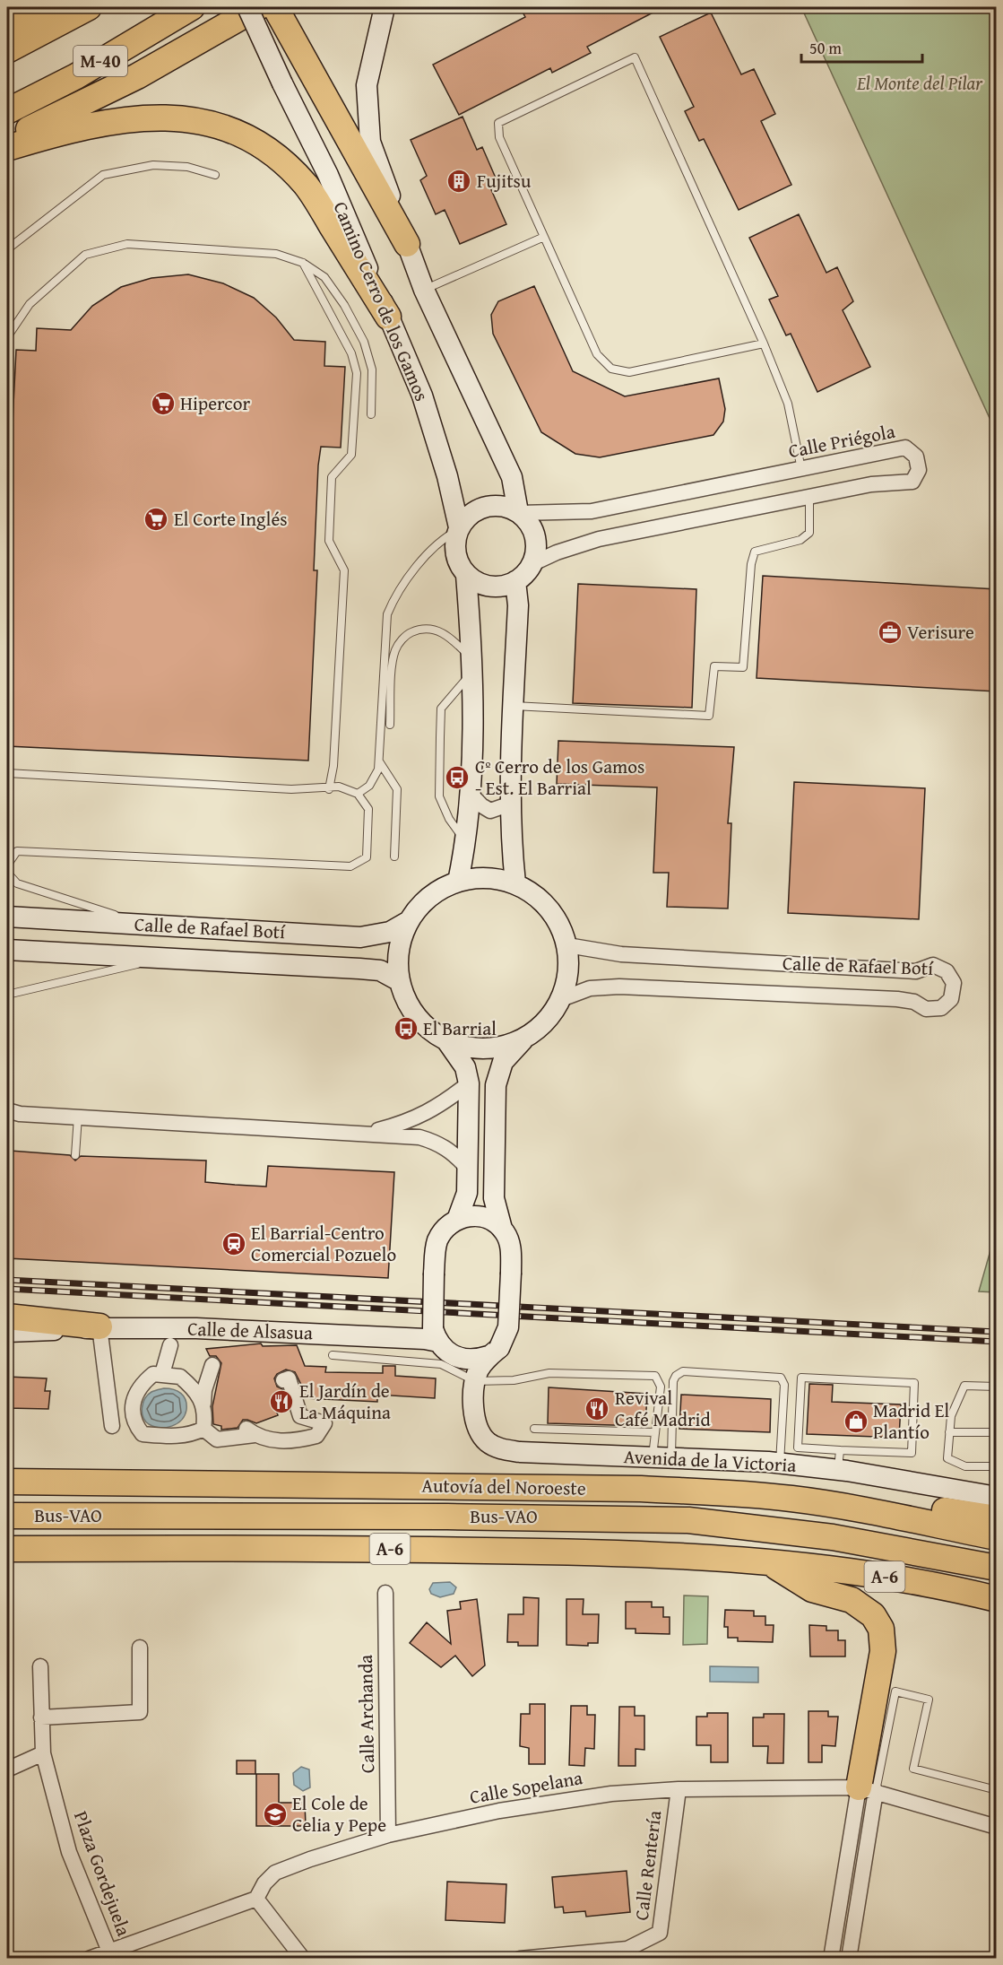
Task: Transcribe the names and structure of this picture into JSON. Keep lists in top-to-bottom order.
{
  "streets": {
    "highway": [
      "M-40",
      "Autovía del Noroeste",
      "Bus-VAO",
      "A-6"
    ],
    "street": [
      "Camino Cerro de los Gamos",
      "Calle Priégola",
      "Calle de Rafael Botí",
      "Calle de Alsasua",
      "Avenida de la Victoria",
      "Calle Archanda",
      "Calle Sopelana",
      "Calle Rentería",
      "Plaza Gordejuela"
    ]
  },
  "crossings": [
    ["Camino Cerro de los Gamos", "Calle Priégola"],
    ["Calle Archanda", "Calle Sopelana"],
    ["Calle Sopelana", "Calle Rentería"]
  ],
  "parks": ["El Monte del Pilar"],
  "places": {
    "building": ["Fujitsu"],
    "supermarket": ["Hipercor", "El Corte Inglés"],
    "office": ["Verisure"],
    "bus stop": ["Cº Cerro de los Gamos - Est. El Barrial", "El Barrial"],
    "station": ["El Barrial-Centro Comercial Pozuelo"],
    "restaurant": ["El Jardín de La Máquina", "Revival Café Madrid"],
    "shop": ["Madrid El Plantío"],
    "school or university": ["El Cole de Celia y Pepe"]
  },
  "scale_bar": "50 m"
}
